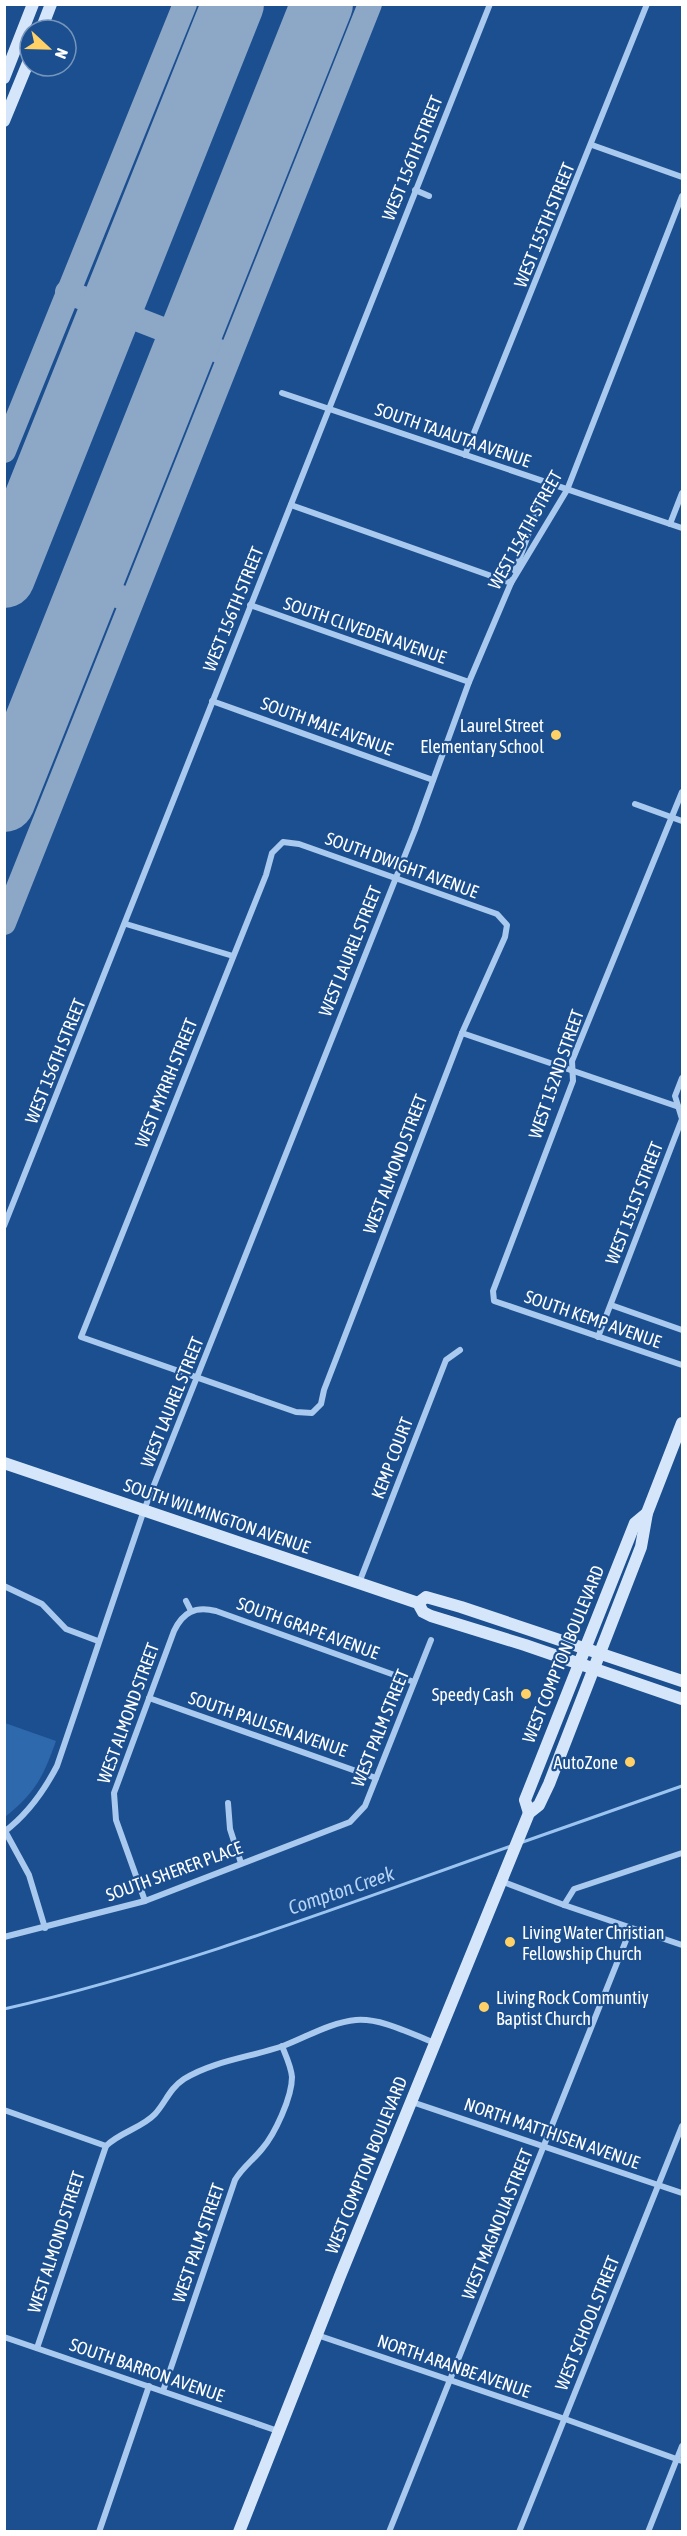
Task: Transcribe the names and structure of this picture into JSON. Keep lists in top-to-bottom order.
{
  "streets": {
    "main road": ["SOUTH WILMINGTON AVENUE", "WEST COMPTON BOULEVARD"],
    "street": [
      "WEST 156TH STREET",
      "WEST 155TH STREET",
      "SOUTH TAJAUTA AVENUE",
      "WEST 154TH STREET",
      "SOUTH CLIVEDEN AVENUE",
      "SOUTH MAIE AVENUE",
      "SOUTH DWIGHT AVENUE",
      "WEST LAUREL STREET",
      "WEST 152ND STREET",
      "WEST MYRRH STREET",
      "WEST ALMOND STREET",
      "WEST 151ST STREET",
      "SOUTH KEMP AVENUE",
      "KEMP COURT",
      "SOUTH GRAPE AVENUE",
      "SOUTH PAULSEN AVENUE",
      "WEST PALM STREET",
      "SOUTH SHERER PLACE",
      "NORTH MATTHISEN AVENUE",
      "WEST MAGNOLIA STREET",
      "WEST SCHOOL STREET",
      "NORTH ARANBE AVENUE",
      "SOUTH BARRON AVENUE"
    ]
  },
  "crossings": [
    ["WEST 156TH STREET", "SOUTH TAJAUTA AVENUE"],
    ["WEST 156TH STREET", "SOUTH CLIVEDEN AVENUE"],
    ["WEST 156TH STREET", "SOUTH MAIE AVENUE"],
    ["WEST 155TH STREET", "SOUTH TAJAUTA AVENUE"],
    ["SOUTH TAJAUTA AVENUE", "WEST 154TH STREET"],
    ["WEST 154TH STREET", "SOUTH CLIVEDEN AVENUE"],
    ["WEST 154TH STREET", "SOUTH MAIE AVENUE"],
    ["WEST 154TH STREET", "SOUTH DWIGHT AVENUE"],
    ["WEST 154TH STREET", "WEST LAUREL STREET"],
    ["SOUTH DWIGHT AVENUE", "WEST LAUREL STREET"],
    ["SOUTH DWIGHT AVENUE", "WEST MYRRH STREET"],
    ["SOUTH DWIGHT AVENUE", "WEST ALMOND STREET"],
    ["WEST LAUREL STREET", "WEST MYRRH STREET"],
    ["WEST LAUREL STREET", "WEST ALMOND STREET"],
    ["WEST LAUREL STREET", "SOUTH WILMINGTON AVENUE"],
    ["WEST LAUREL STREET", "SOUTH SHERER PLACE"],
    ["WEST 152ND STREET", "SOUTH KEMP AVENUE"],
    ["WEST MYRRH STREET", "WEST ALMOND STREET"],
    ["WEST ALMOND STREET", "SOUTH GRAPE AVENUE"],
    ["WEST ALMOND STREET", "SOUTH PAULSEN AVENUE"],
    ["WEST ALMOND STREET", "SOUTH SHERER PLACE"],
    ["WEST ALMOND STREET", "SOUTH BARRON AVENUE"],
    ["WEST 151ST STREET", "SOUTH KEMP AVENUE"],
    ["KEMP COURT", "SOUTH WILMINGTON AVENUE"],
    ["SOUTH WILMINGTON AVENUE", "WEST COMPTON BOULEVARD"],
    ["SOUTH GRAPE AVENUE", "WEST PALM STREET"],
    ["WEST COMPTON BOULEVARD", "NORTH MATTHISEN AVENUE"],
    ["WEST COMPTON BOULEVARD", "NORTH ARANBE AVENUE"],
    ["WEST COMPTON BOULEVARD", "SOUTH BARRON AVENUE"],
    ["SOUTH PAULSEN AVENUE", "WEST PALM STREET"],
    ["WEST PALM STREET", "SOUTH SHERER PLACE"],
    ["WEST PALM STREET", "SOUTH BARRON AVENUE"],
    ["NORTH MATTHISEN AVENUE", "WEST MAGNOLIA STREET"],
    ["NORTH MATTHISEN AVENUE", "WEST SCHOOL STREET"],
    ["WEST MAGNOLIA STREET", "NORTH ARANBE AVENUE"],
    ["WEST SCHOOL STREET", "NORTH ARANBE AVENUE"]
  ],
  "water": ["Compton Creek"],
  "places": [
    "Laurel Street Elementary School",
    "Speedy Cash",
    "AutoZone",
    "Living Water Christian Fellowship Church",
    "Living Rock Communtiy Baptist Church"
  ],
  "north": "right"
}
